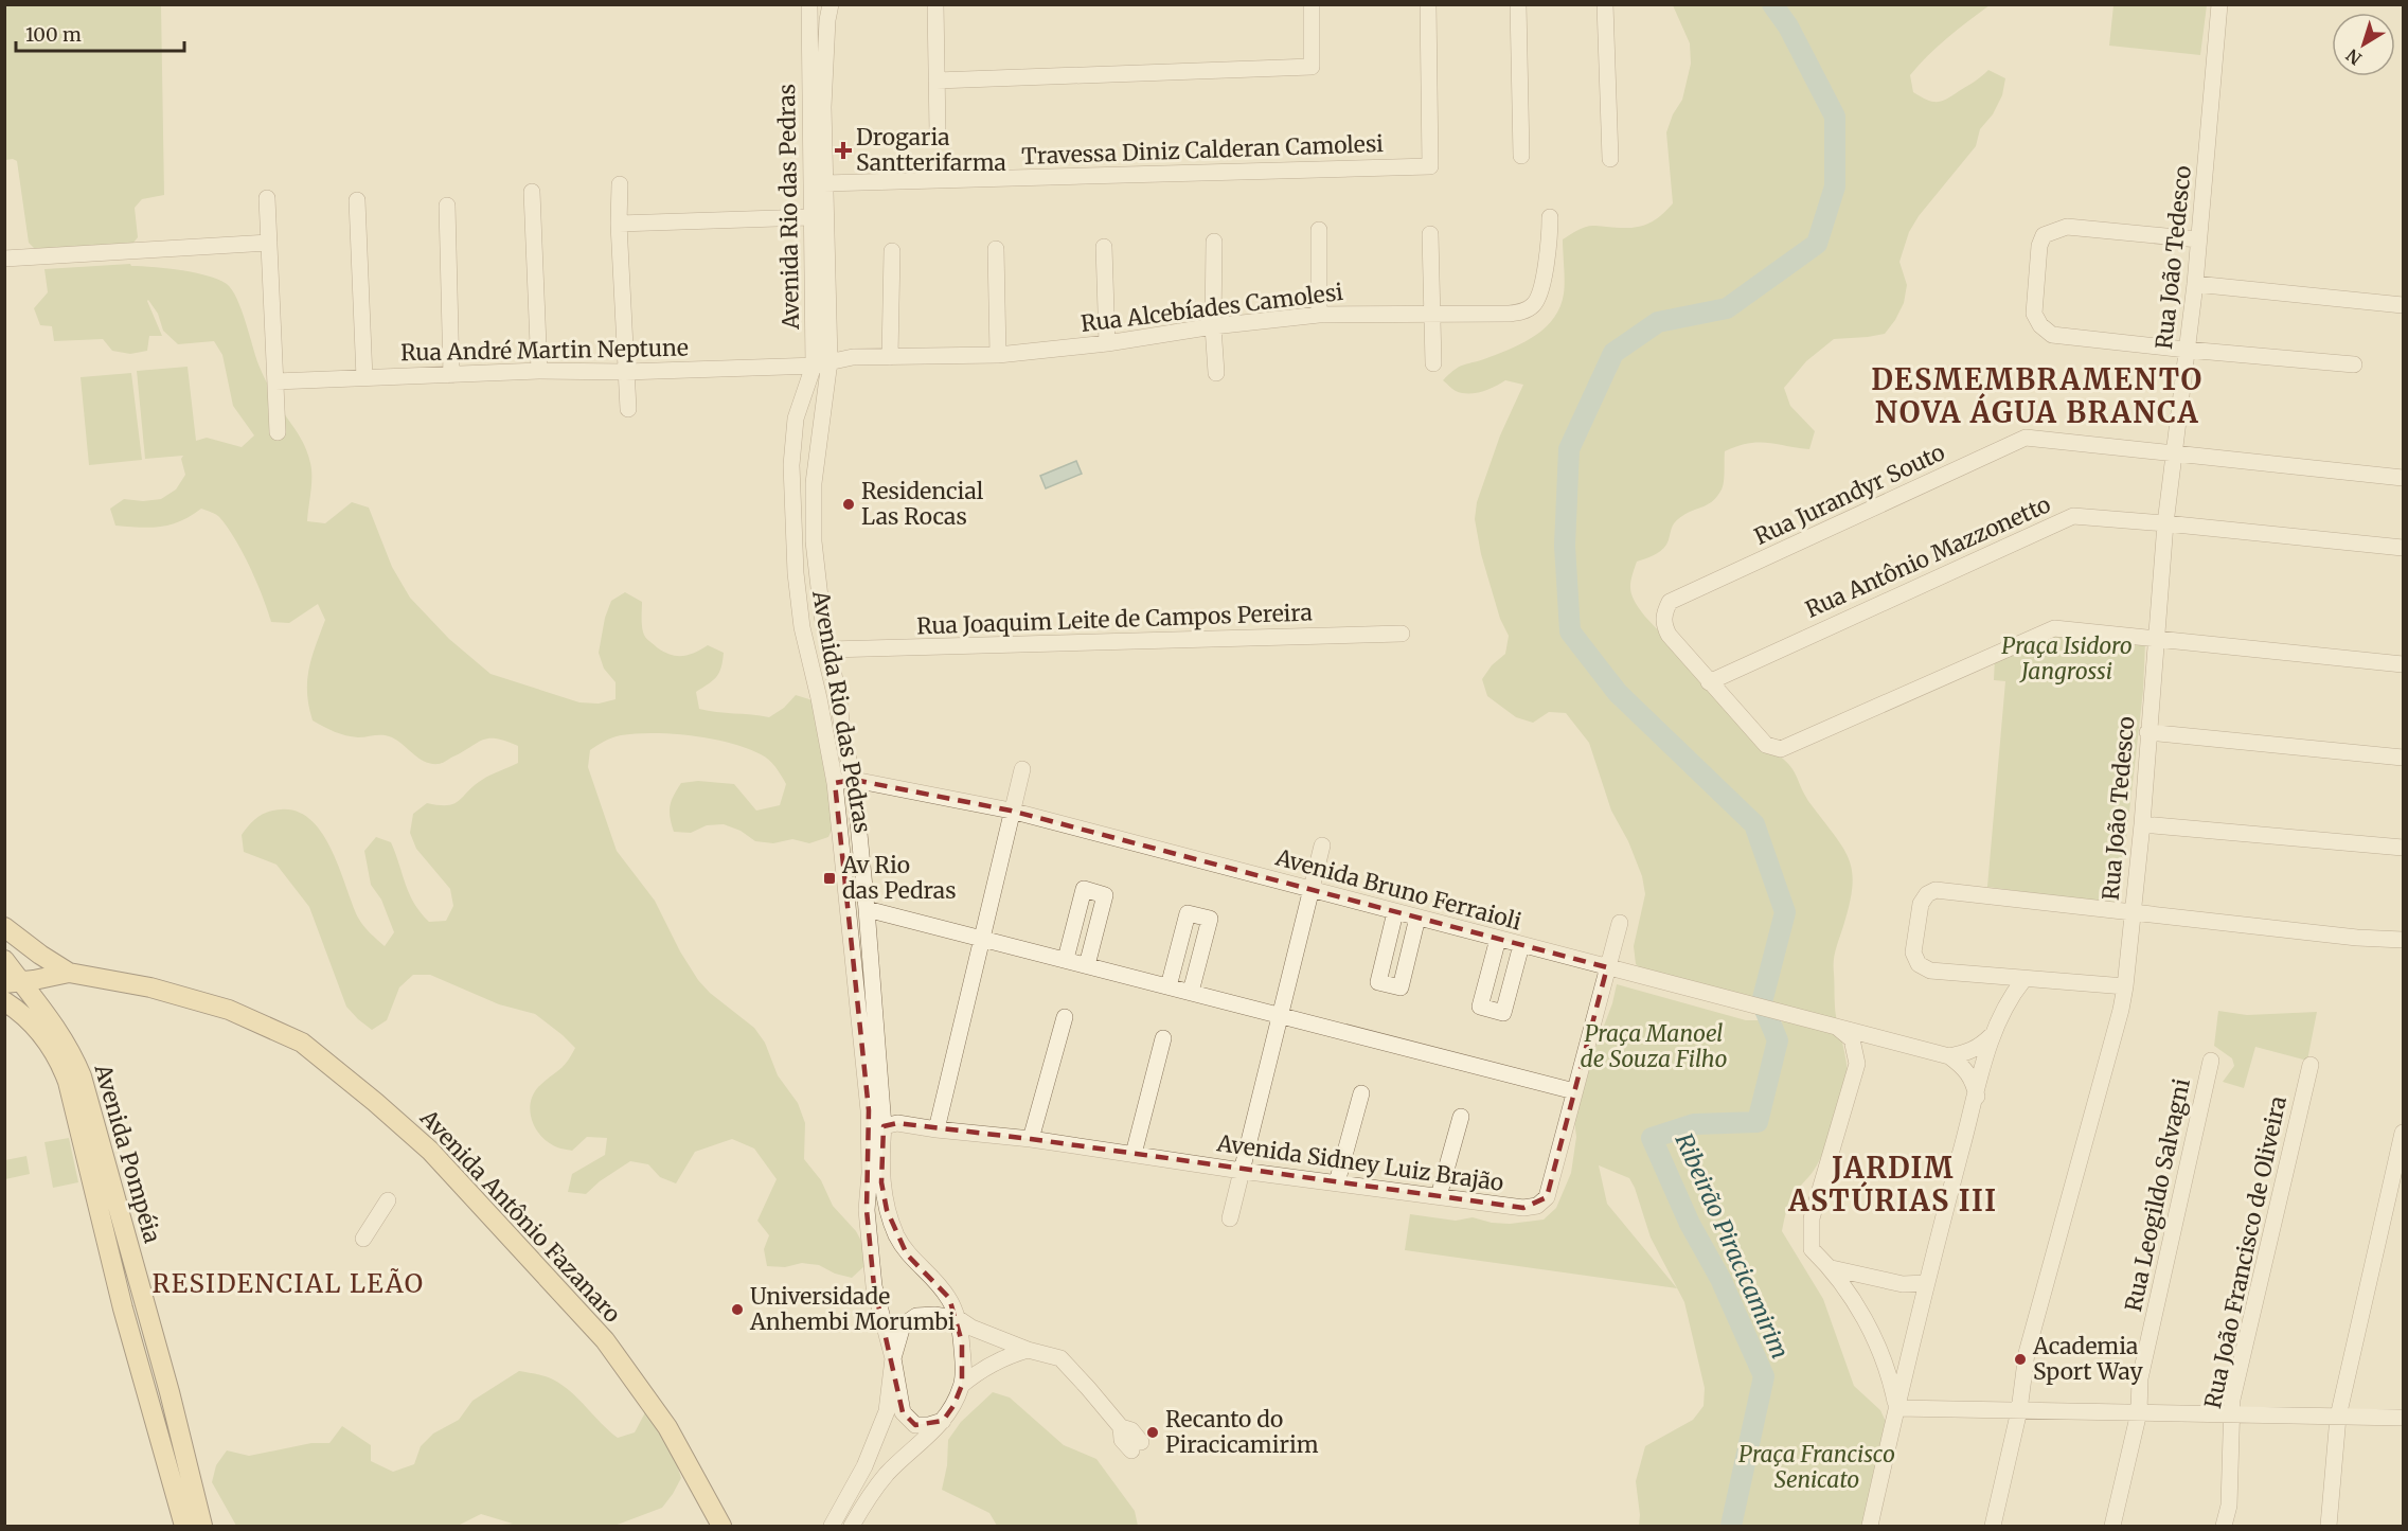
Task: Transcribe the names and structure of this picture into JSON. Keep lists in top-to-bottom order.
{
  "streets": {
    "main road": ["Avenida Pompéia", "Avenida Antônio Fazanaro"],
    "street": [
      "Travessa Diniz Calderan Camolesi",
      "Avenida Rio das Pedras",
      "Rua João Tedesco",
      "Rua Alcebíades Camolesi",
      "Rua André Martin Neptune",
      "Rua Jurandyr Souto",
      "Rua Antônio Mazzonetto",
      "Rua Joaquim Leite de Campos Pereira",
      "Avenida Bruno Ferraioli",
      "Avenida Sidney Luiz Brajão",
      "Rua Leogildo Salvagni",
      "Rua João Francisco de Oliveira"
    ]
  },
  "crossings": [
    ["Travessa Diniz Calderan Camolesi", "Avenida Rio das Pedras"],
    ["Avenida Rio das Pedras", "Rua Alcebíades Camolesi"],
    ["Avenida Rio das Pedras", "Rua André Martin Neptune"],
    ["Avenida Rio das Pedras", "Rua Joaquim Leite de Campos Pereira"],
    ["Avenida Rio das Pedras", "Avenida Bruno Ferraioli"],
    ["Avenida Rio das Pedras", "Avenida Sidney Luiz Brajão"],
    ["Rua João Tedesco", "Rua Jurandyr Souto"],
    ["Rua João Tedesco", "Rua Antônio Mazzonetto"],
    ["Rua Alcebíades Camolesi", "Rua André Martin Neptune"],
    ["Rua Jurandyr Souto", "Rua Antônio Mazzonetto"],
    ["Avenida Bruno Ferraioli", "Avenida Sidney Luiz Brajão"],
    ["Avenida Pompéia", "Avenida Antônio Fazanaro"]
  ],
  "districts": ["DESMEMBRAMENTO NOVA ÁGUA BRANCA", "JARDIM ASTÚRIAS III", "RESIDENCIAL LEÃO"],
  "water": ["Ribeirão Piracicamirim"],
  "parks": ["Praça Isidoro Jangrossi", "Praça Manoel de Souza Filho", "Praça Francisco Senicato"],
  "places": {
    "health": ["Drogaria Santterifarma"],
    "other": [
      "Residencial Las Rocas",
      "Universidade Anhembi Morumbi",
      "Academia Sport Way",
      "Recanto do Piracicamirim"
    ],
    "transit": ["Av Rio das Pedras"]
  },
  "scale_bar": "100 m",
  "north": "bottom left"
}
